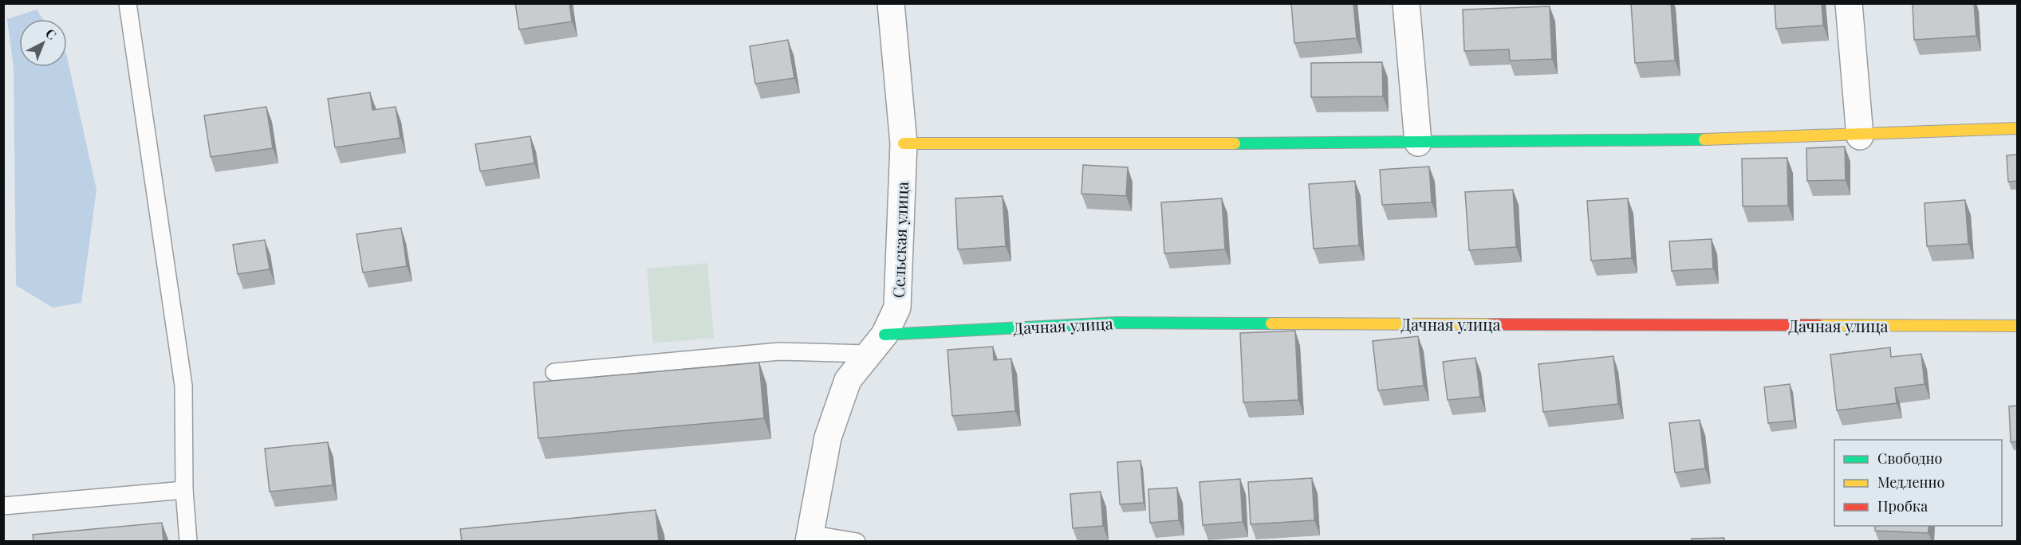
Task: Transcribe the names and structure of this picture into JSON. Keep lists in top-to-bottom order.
{
  "streets": {
    "street": ["Сельская улица", "Дачная улица"]
  },
  "crossings": [
    ["Сельская улица", "Дачная улица"]
  ],
  "legend": ["Свободно", "Медленно", "Пробка"],
  "north": "top right"
}
